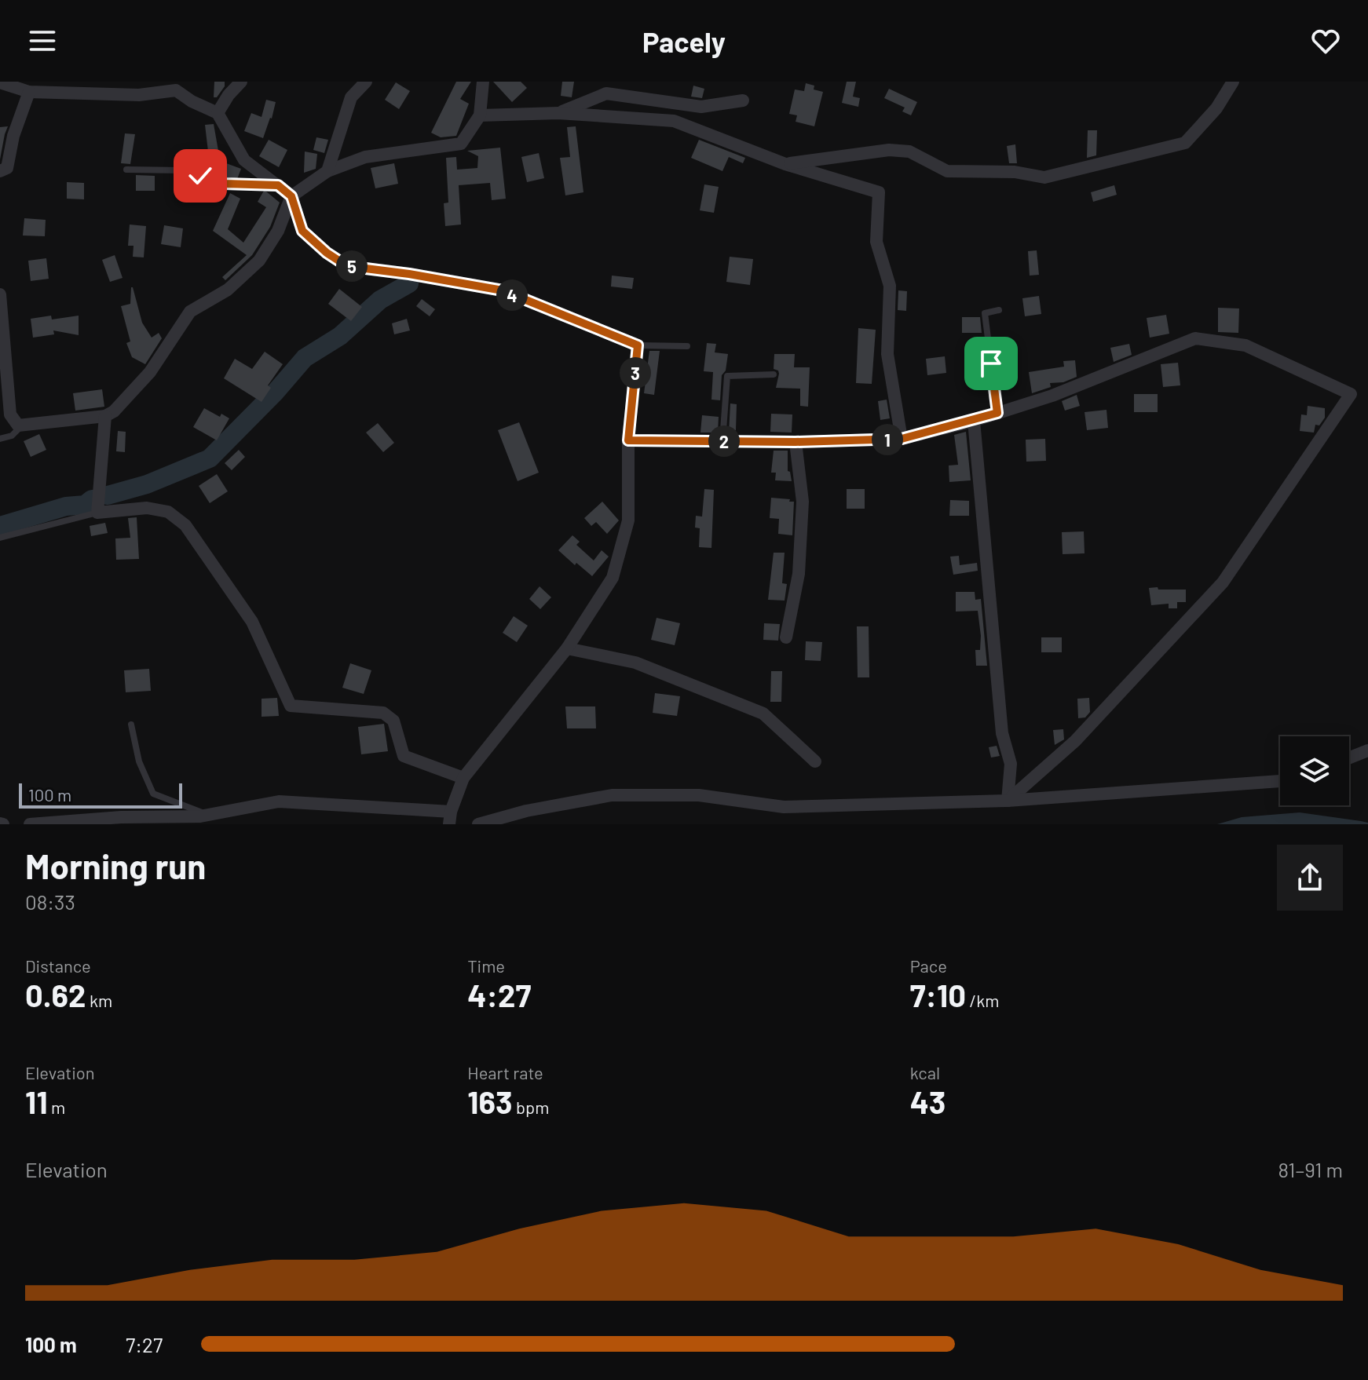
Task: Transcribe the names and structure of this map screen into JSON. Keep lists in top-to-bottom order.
{
  "scale_bar": "100 m",
  "page": {
    "header": "Pacely",
    "pins": [
      "5",
      "4",
      "3",
      "1",
      "2"
    ],
    "scale": "100 m",
    "heading": ["Morning run", "08:33"],
    "stats": [
      ["Distance", "0.62 km"],
      ["Time", "4:27"],
      ["Pace", "7:10 /km"],
      ["Elevation", "11 m"],
      ["Heart rate", "163 bpm"],
      ["kcal", "43"]
    ],
    "chart": ["Elevation", "81–91 m"],
    "list": [
      {
        "name": "100 m",
        "note": "7:27"
      }
    ]
  }
}
